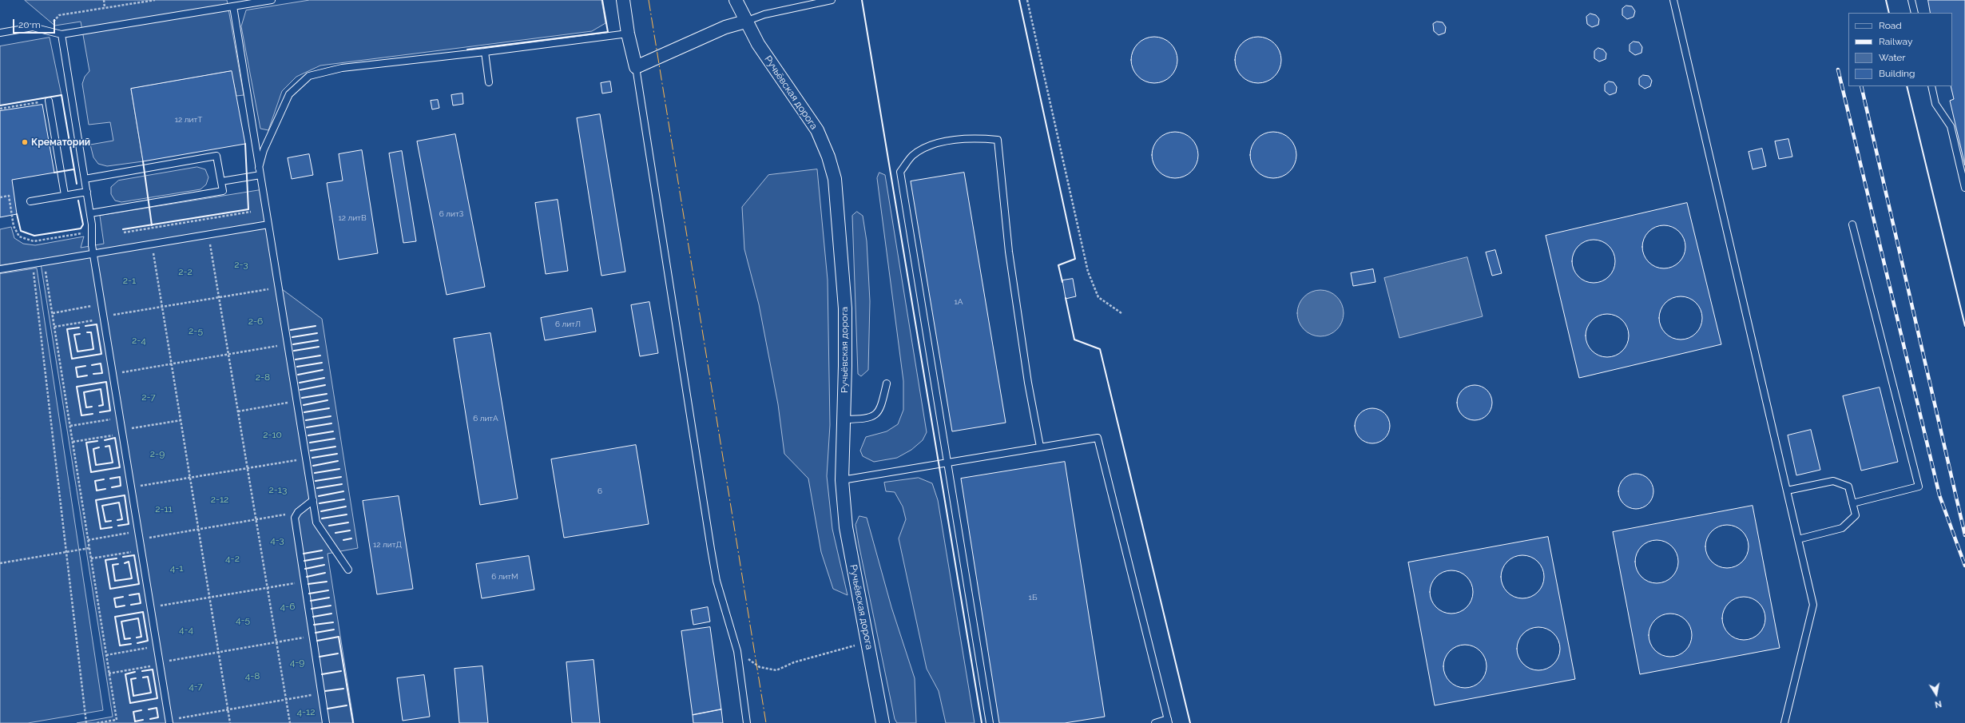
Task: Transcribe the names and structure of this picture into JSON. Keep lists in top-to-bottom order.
{
  "streets": {
    "street": ["Ручьёвская дорога"]
  },
  "parks": [
    "2-3",
    "2-2",
    "2-1",
    "2-6",
    "2-5",
    "2-4",
    "2-8",
    "2-7",
    "2-10",
    "2-9",
    "2-13",
    "2-12",
    "2-11",
    "4-3",
    "4-2",
    "4-1",
    "4-6",
    "4-5",
    "4-4",
    "4-9",
    "4-8",
    "4-7",
    "4-12"
  ],
  "places": ["Крематорий"],
  "house_numbers": [
    "12 литТ",
    "6 литЗ",
    "12 литВ",
    "1А",
    "6 литЛ",
    "6 литА",
    "6",
    "12 литД",
    "6 литМ",
    "1Б"
  ],
  "legend": [
    "Road",
    "Railway",
    "Water",
    "Building"
  ],
  "scale_bar": "20 m",
  "north": "bottom"
}
